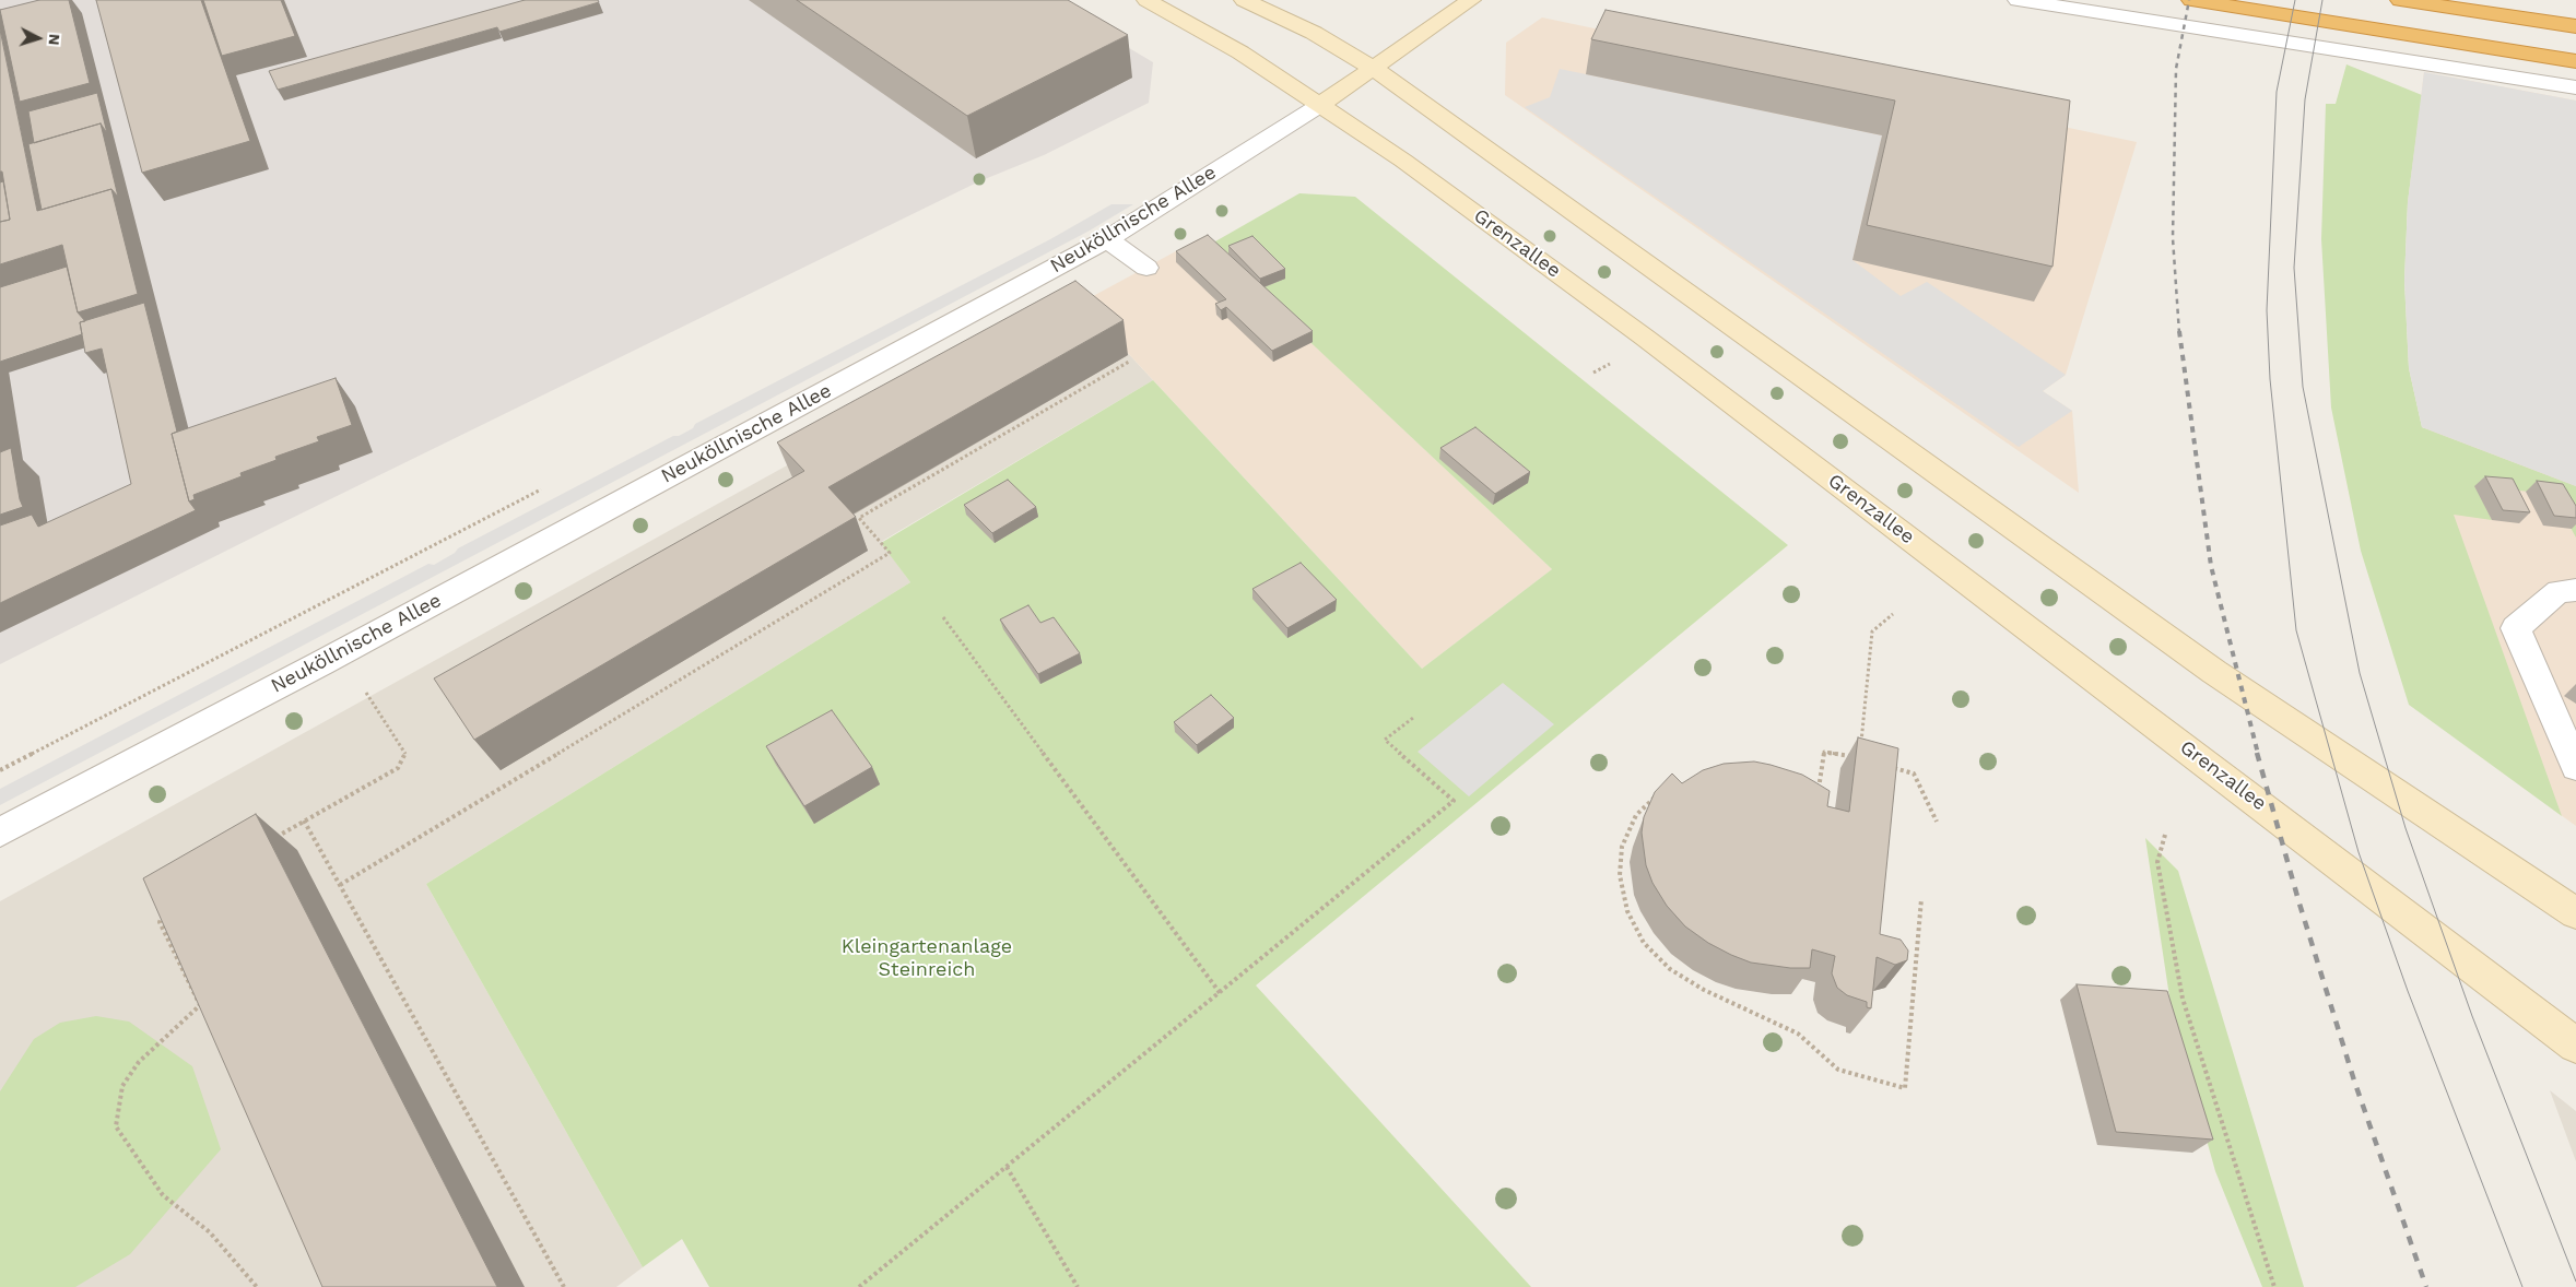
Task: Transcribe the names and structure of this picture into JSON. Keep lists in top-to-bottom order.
{
  "streets": {
    "main road": ["Neuköllnische Allee", "Grenzallee"]
  },
  "crossings": [
    ["Neuköllnische Allee", "Grenzallee"]
  ],
  "parks": ["Kleingartenanlage Steinreich"],
  "north": "right"
}
